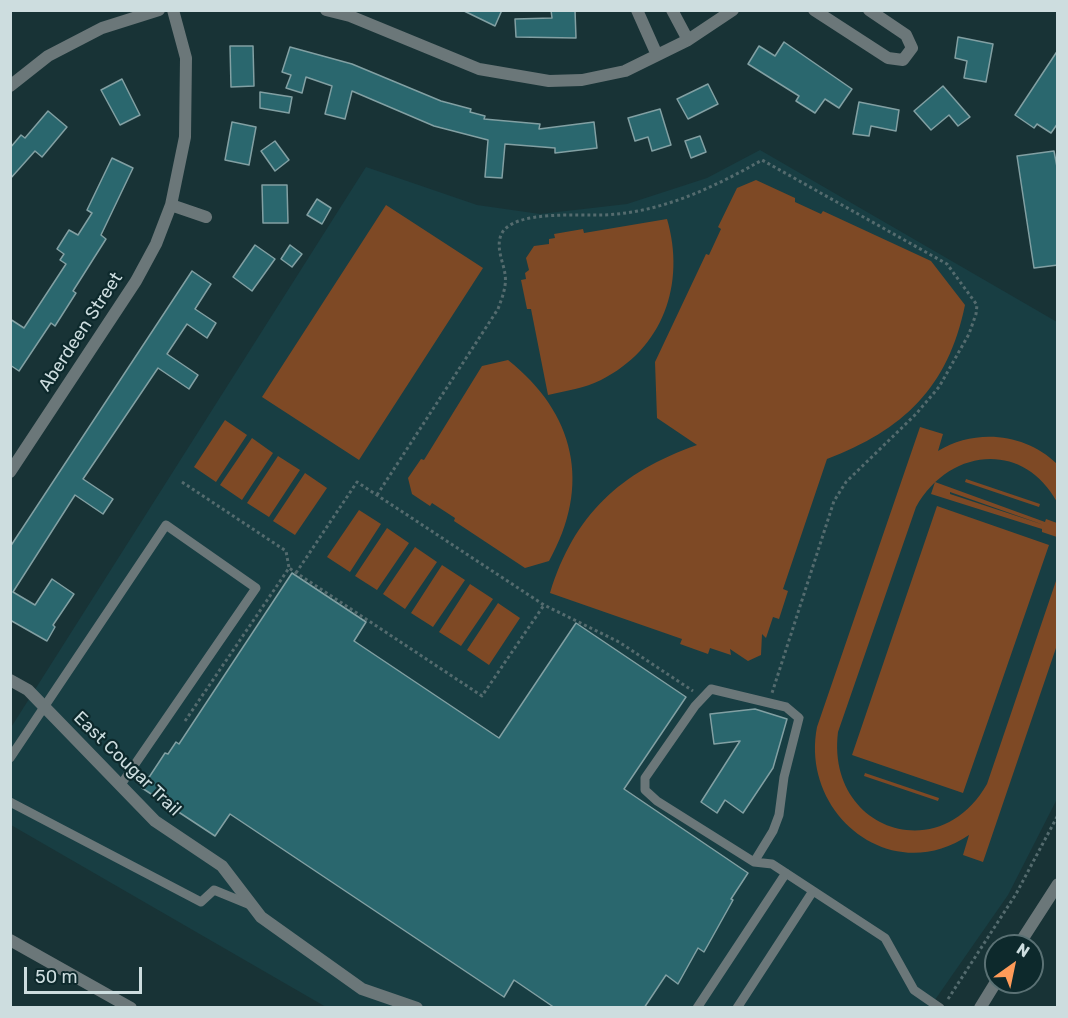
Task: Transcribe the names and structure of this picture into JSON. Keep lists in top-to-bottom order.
{
  "streets": {
    "street": ["Aberdeen Street", "East Cougar Trail"]
  },
  "scale_bar": "50 m",
  "north": "top right"
}
